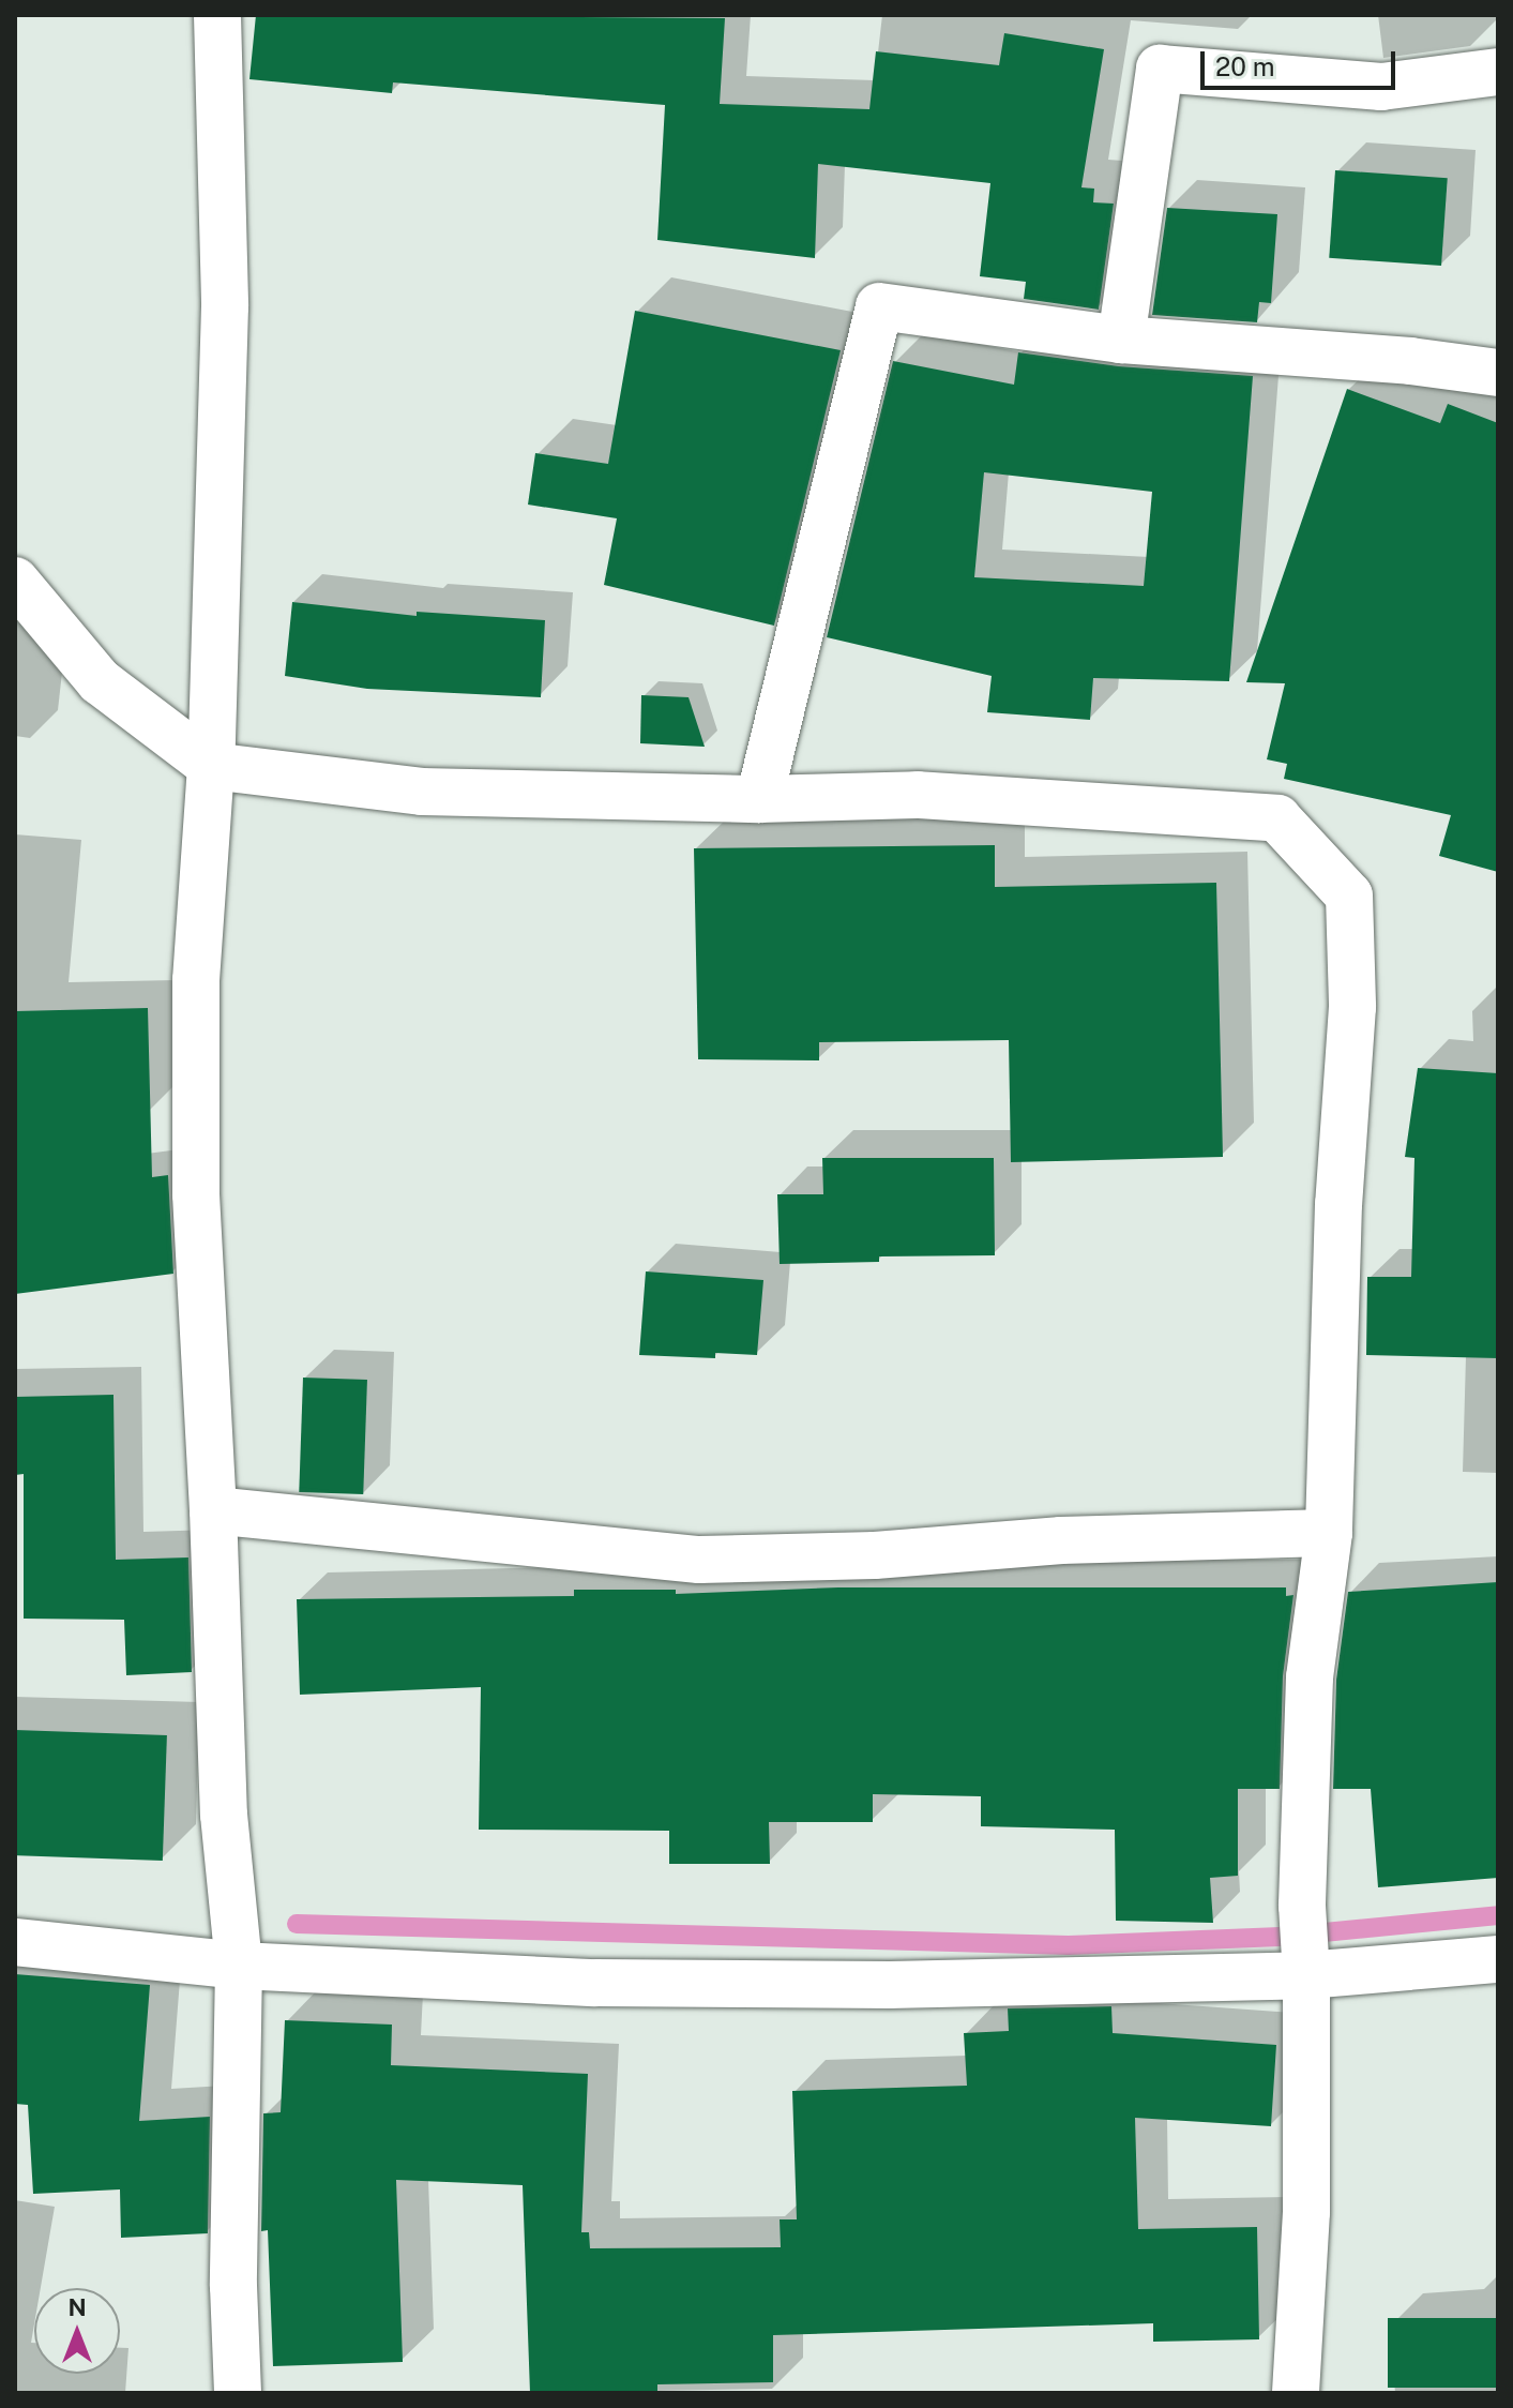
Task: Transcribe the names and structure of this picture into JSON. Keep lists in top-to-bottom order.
{
  "scale_bar": "20 m",
  "north": "top"
}
